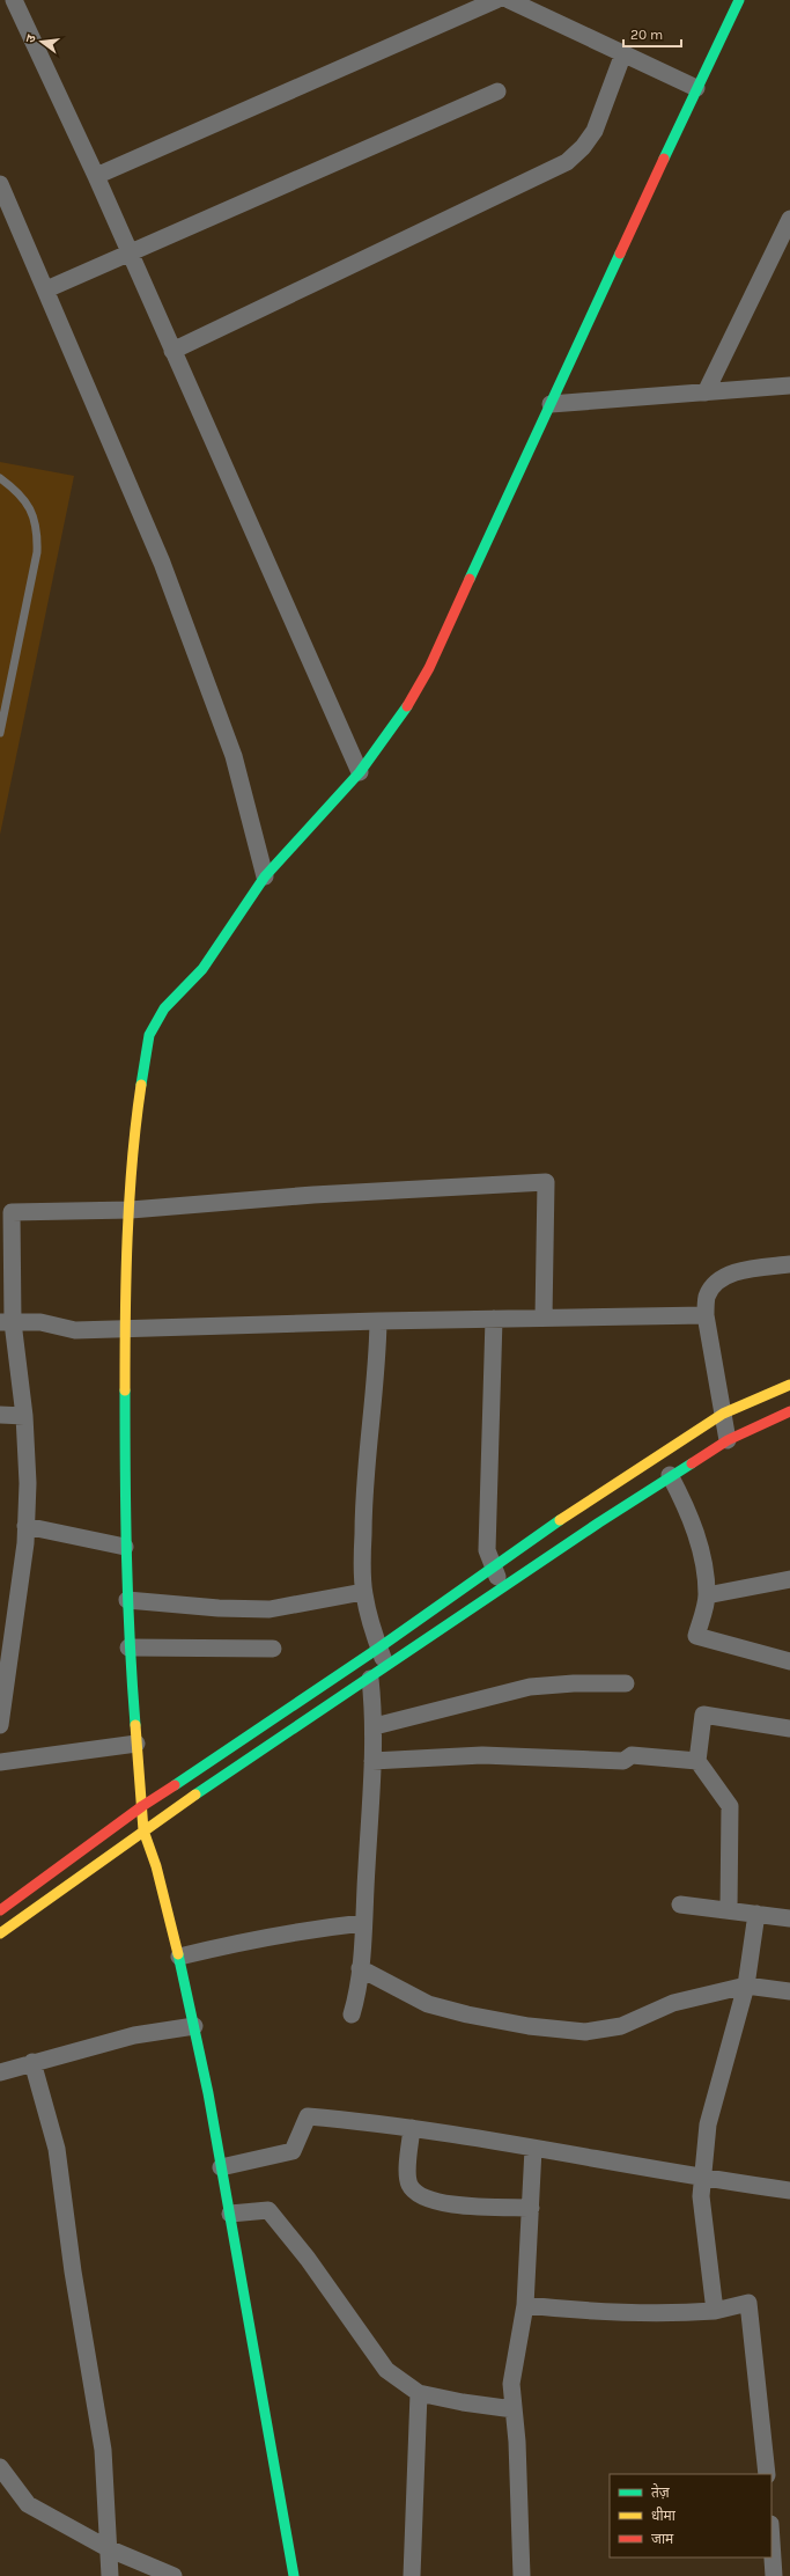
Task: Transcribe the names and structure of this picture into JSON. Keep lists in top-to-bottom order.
{
  "legend": ["तेज़", "धीमा", "जाम"],
  "scale_bar": "20 m",
  "north": "left"
}
